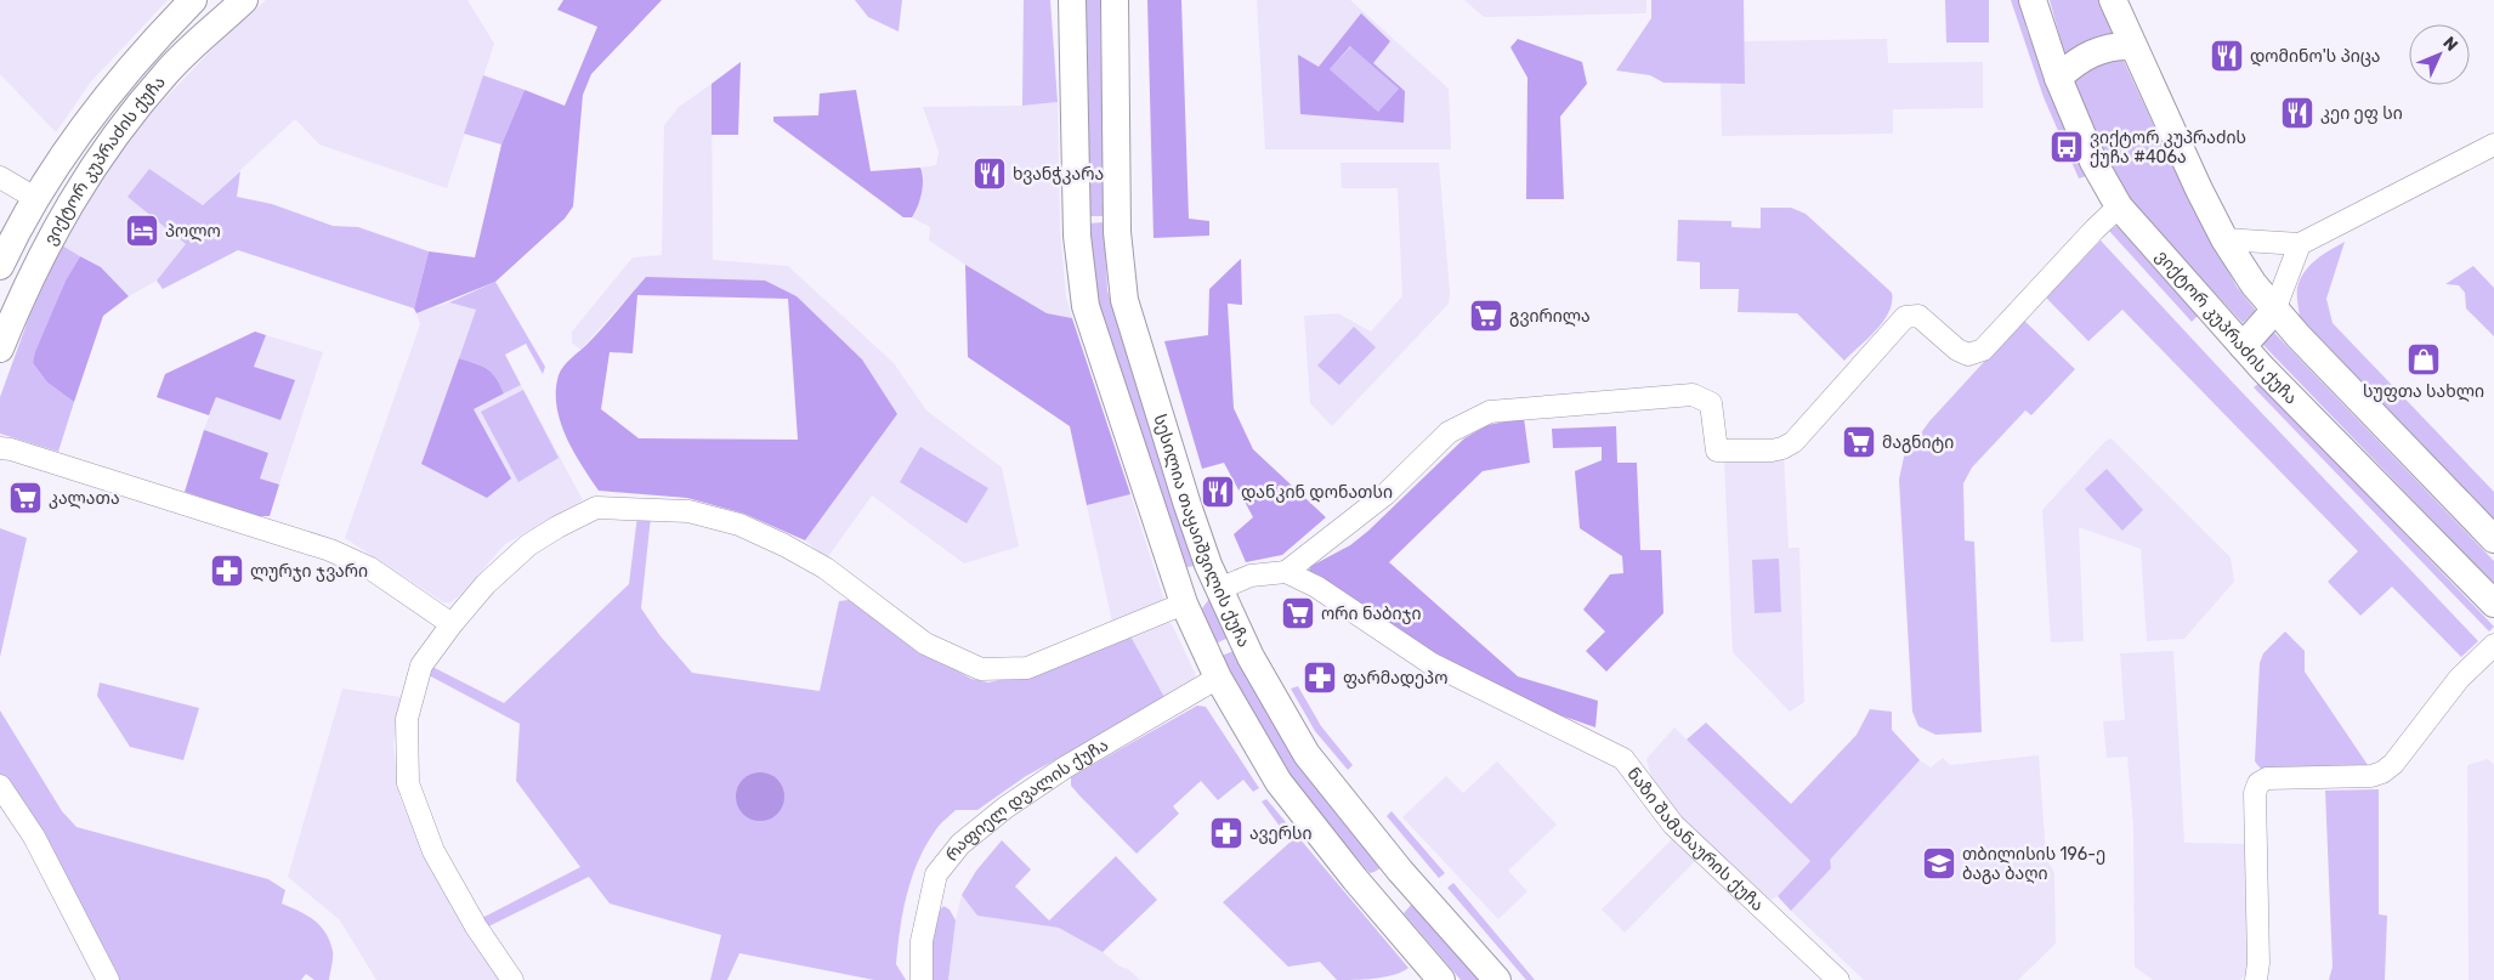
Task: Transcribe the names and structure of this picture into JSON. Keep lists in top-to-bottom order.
{
  "streets": {
    "main road": ["ვიქტორ კუპრაძის ქუჩა", "სესილია თაყაიშვილის ქუჩა"],
    "street": ["რაფიელ დვალის ქუჩა", "ნაზი შამანაურის ქუჩა"]
  },
  "places": {
    "restaurant": [
      "დომინო'ს პიცა",
      "კეი ეფ სი",
      "ხვანჭკარა",
      "დანკინ დონათსი"
    ],
    "bus stop": ["ვიქტორ კუპრაძის ქუჩა #406ა"],
    "hotel": ["პოლო"],
    "supermarket": [
      "გვირილა",
      "მაგნიტი",
      "კალათა",
      "ორი ნაბიჯი"
    ],
    "shop": ["სუფთა სახლი"],
    "pharmacy": ["ლურჯი ჯვარი", "ფარმადეპო", "ავერსი"],
    "school or university": ["თბილისის 196-ე ბაგა ბაღი"]
  },
  "north": "top right"
}
